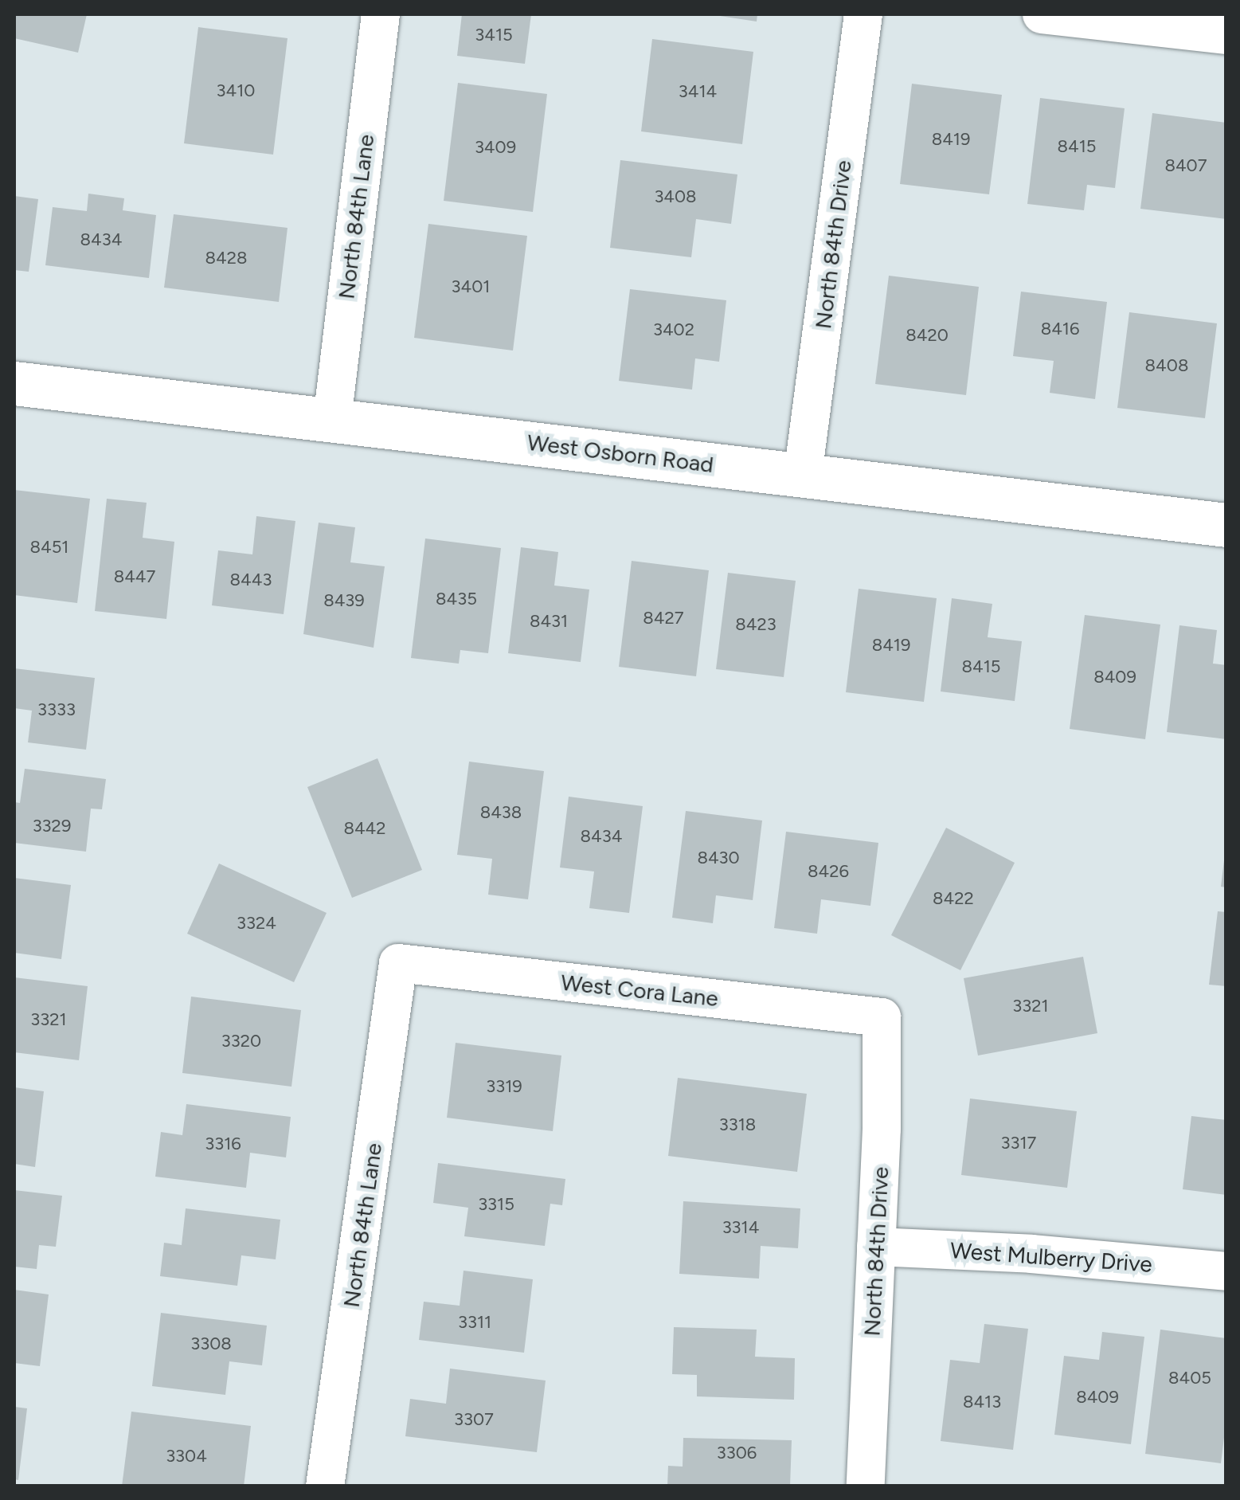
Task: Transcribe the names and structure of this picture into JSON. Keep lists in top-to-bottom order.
{
  "streets": {
    "street": [
      "North 84th Lane",
      "North 84th Drive",
      "West Osborn Road",
      "West Cora Lane",
      "West Mulberry Drive"
    ]
  },
  "crossings": [
    ["North 84th Lane", "West Osborn Road"],
    ["North 84th Lane", "West Cora Lane"],
    ["North 84th Drive", "West Osborn Road"],
    ["North 84th Drive", "West Cora Lane"],
    ["North 84th Drive", "West Mulberry Drive"]
  ],
  "house_numbers": [
    "3415",
    "3410",
    "3414",
    "8419",
    "8415",
    "3409",
    "8407",
    "3408",
    "8434",
    "8428",
    "3401",
    "8416",
    "3402",
    "8420",
    "8408",
    "8451",
    "8447",
    "8443",
    "8435",
    "8439",
    "8427",
    "8431",
    "8423",
    "8419",
    "8415",
    "8409",
    "3333",
    "8438",
    "3329",
    "8442",
    "8434",
    "8430",
    "8426",
    "8422",
    "3324",
    "3321",
    "3321",
    "3320",
    "3319",
    "3318",
    "3317",
    "3316",
    "3315",
    "3314",
    "3311",
    "3308",
    "8405",
    "8409",
    "8413",
    "3307",
    "3306",
    "3304"
  ]
}
